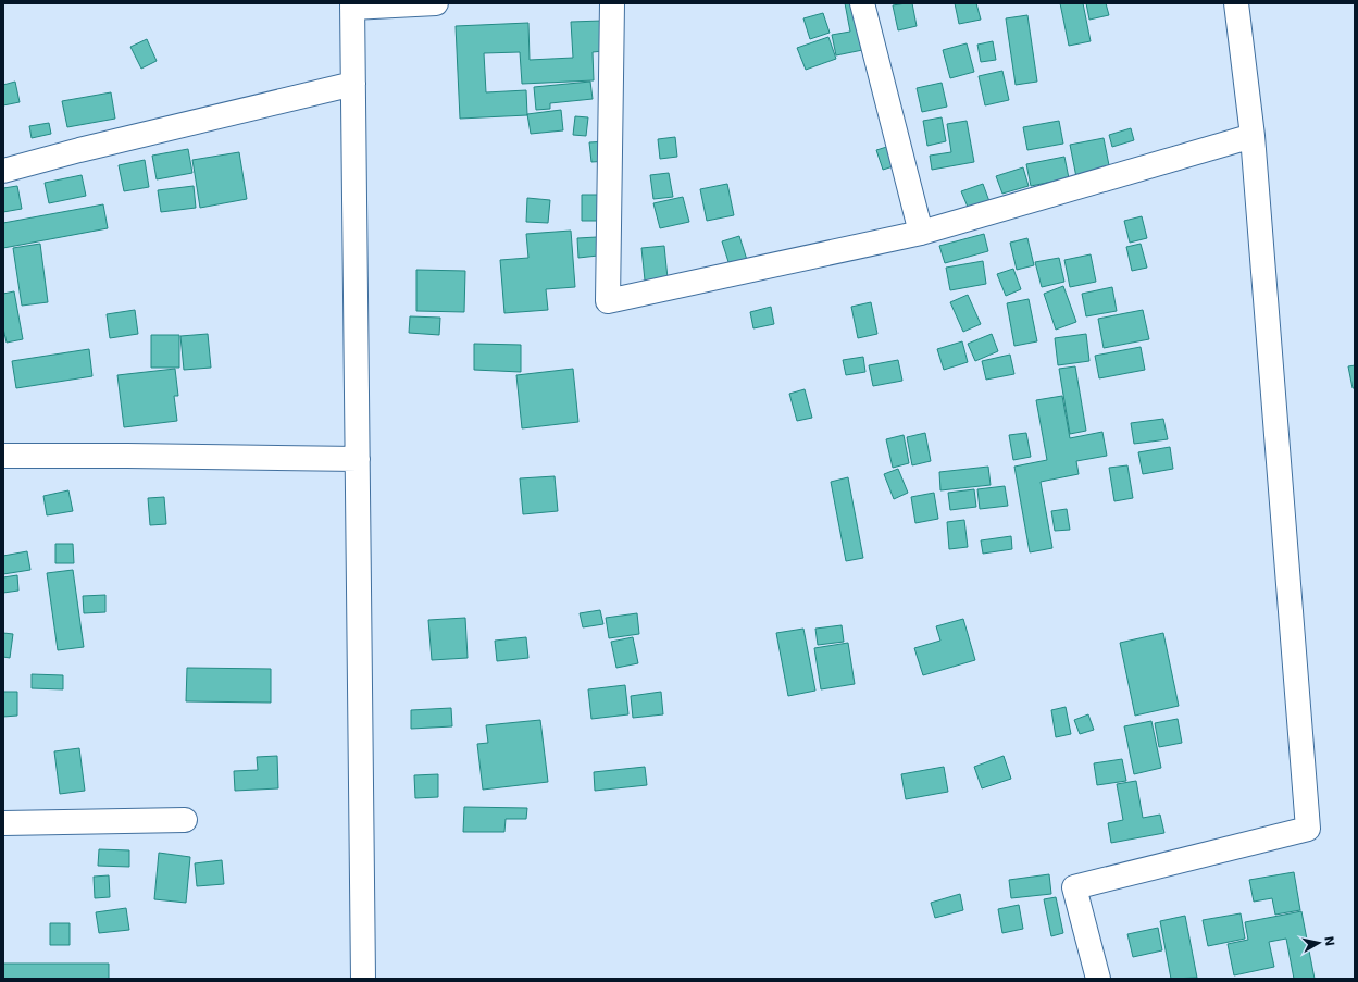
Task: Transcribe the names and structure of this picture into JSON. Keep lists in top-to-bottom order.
{
  "north": "right"
}
